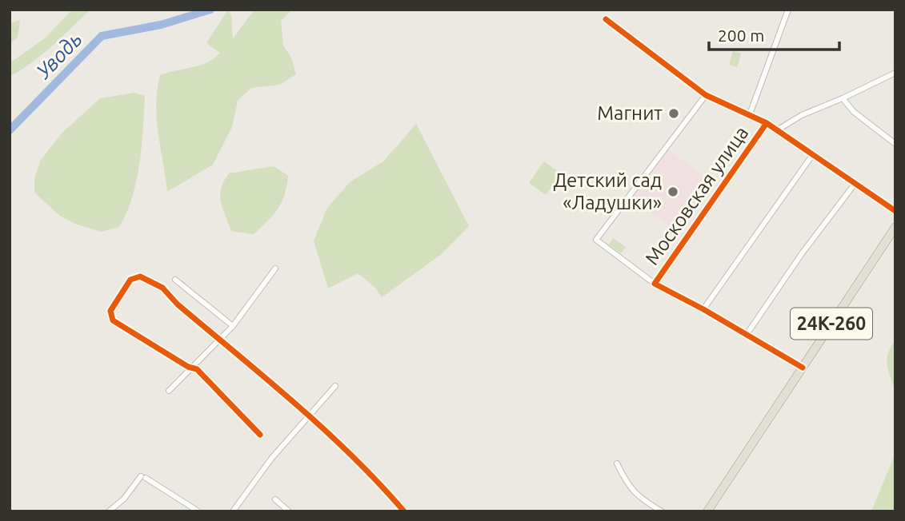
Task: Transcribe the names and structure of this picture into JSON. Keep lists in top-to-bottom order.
{
  "streets": {
    "main road": ["24К-260"],
    "street": ["Московская улица"]
  },
  "crossings": [
    ["Московская улица", "24К-260"]
  ],
  "water": ["Уводь"],
  "places": ["Магнит", "Детский сад «Ладушки»"],
  "scale_bar": "200 m"
}
